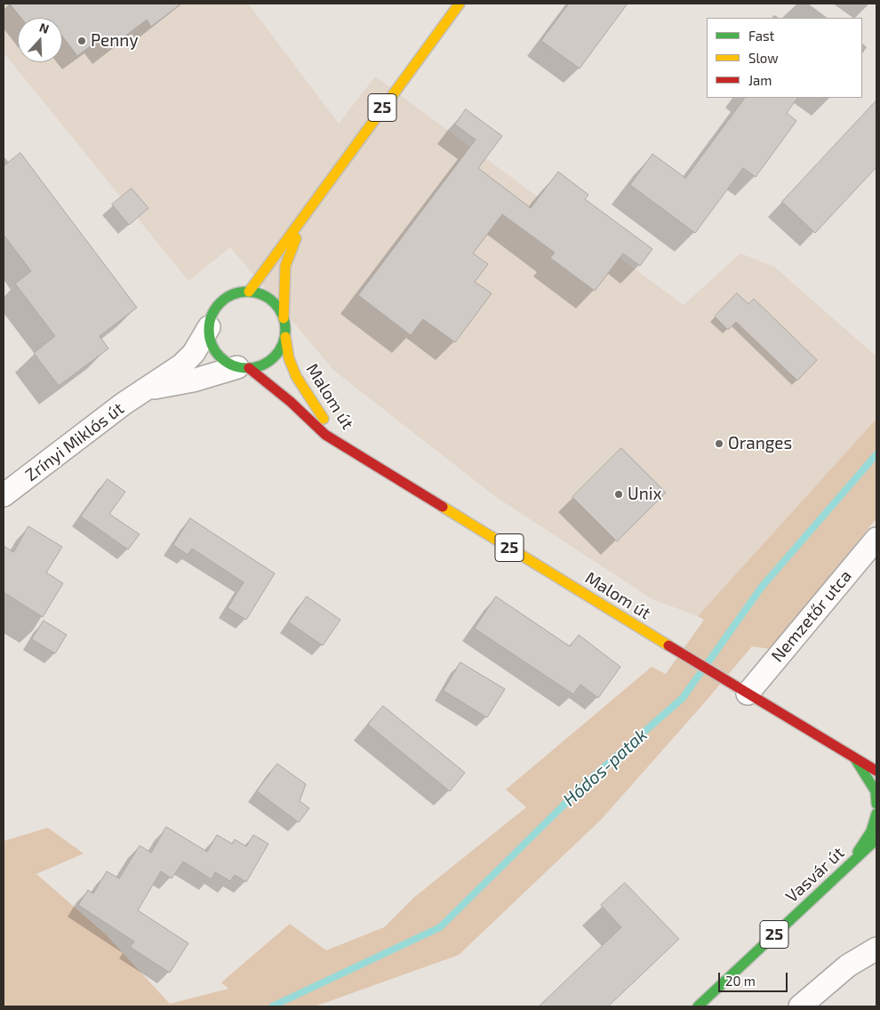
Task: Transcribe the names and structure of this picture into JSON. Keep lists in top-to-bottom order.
{
  "streets": {
    "main road": ["25", "Malom út", "Vasvár út"],
    "street": ["Zrínyi Miklós út", "Nemzetőr utca"]
  },
  "crossings": [
    ["25", "Malom út"],
    ["25", "Zrínyi Miklós út"],
    ["25", "Vasvár út"],
    ["Malom út", "Zrínyi Miklós út"],
    ["Malom út", "Nemzetőr utca"]
  ],
  "water": ["Hódos-patak"],
  "places": ["Penny", "Oranges", "Unix"],
  "legend": ["Fast", "Slow", "Jam"],
  "scale_bar": "20 m",
  "north": "top"
}
